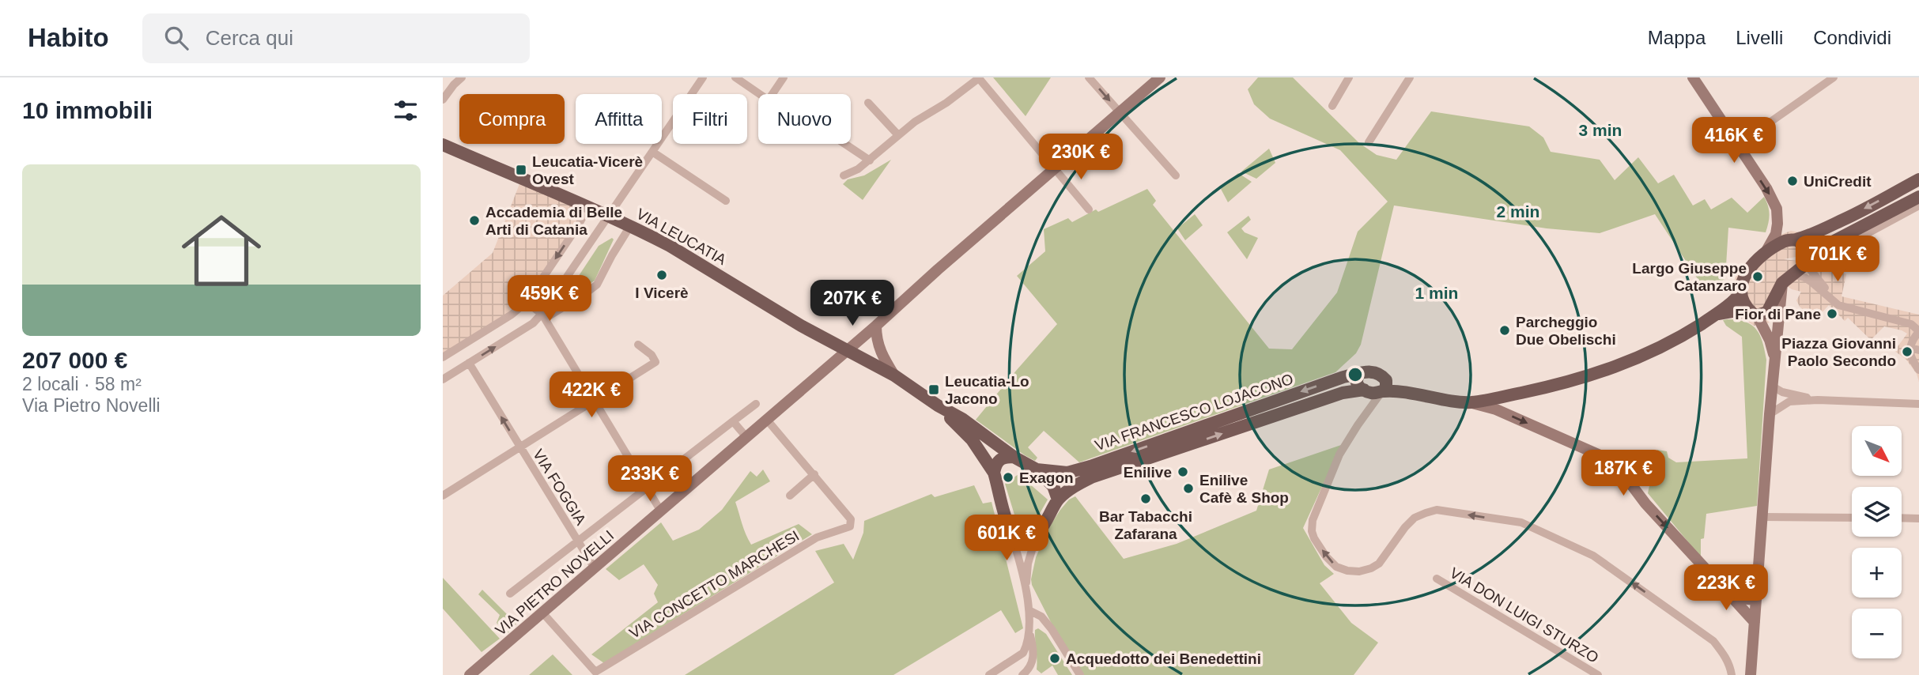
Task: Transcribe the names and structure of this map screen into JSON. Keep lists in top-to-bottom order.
{
  "streets": {
    "main road": ["VIA LEUCATIA", "VIA FRANCESCO LOJACONO", "VIA PIETRO NOVELLI"],
    "street": ["VIA FOGGIA", "VIA CONCETTO MARCHESI", "VIA DON LUIGI STURZO"]
  },
  "crossings": [
    ["VIA LEUCATIA", "VIA FRANCESCO LOJACONO"],
    ["VIA LEUCATIA", "VIA PIETRO NOVELLI"],
    ["VIA FOGGIA", "VIA PIETRO NOVELLI"],
    ["VIA PIETRO NOVELLI", "VIA CONCETTO MARCHESI"]
  ],
  "one_way": ["VIA FOGGIA"],
  "places": {
    "transit": ["Leucatia-Vicerè Ovest", "Leucatia-Lo Jacono"],
    "other": [
      "UniCredit",
      "Accademia di Belle Arti di Catania",
      "I Vicerè",
      "Largo Giuseppe Catanzaro",
      "Fior di Pane",
      "Parcheggio Due Obelischi",
      "Piazza Giovanni Paolo Secondo",
      "Enilive",
      "Exagon",
      "Enilive Cafè & Shop",
      "Bar Tabacchi Zafarana",
      "Acquedotto dei Benedettini"
    ]
  },
  "north": "bottom right",
  "page": {
    "header": "Habito",
    "search": "Cerca qui",
    "nav": ["Mappa", "Livelli", "Condividi"],
    "heading": "10 immobili",
    "chip": [
      "Compra",
      "Affitta",
      "Filtri",
      "Nuovo"
    ],
    "price": [
      "416K €",
      "230K €",
      "701K €",
      "459K €",
      "207K €",
      "422K €",
      "187K €",
      "233K €",
      "601K €",
      "223K €"
    ],
    "list": [
      {
        "name": "207 000 €",
        "note": "2 locali · 58 m² · Via Pietro Novelli"
      }
    ],
    "map_buttons": ["+", "−"]
  },
  "rings": ["3 min", "2 min", "1 min"]
}
